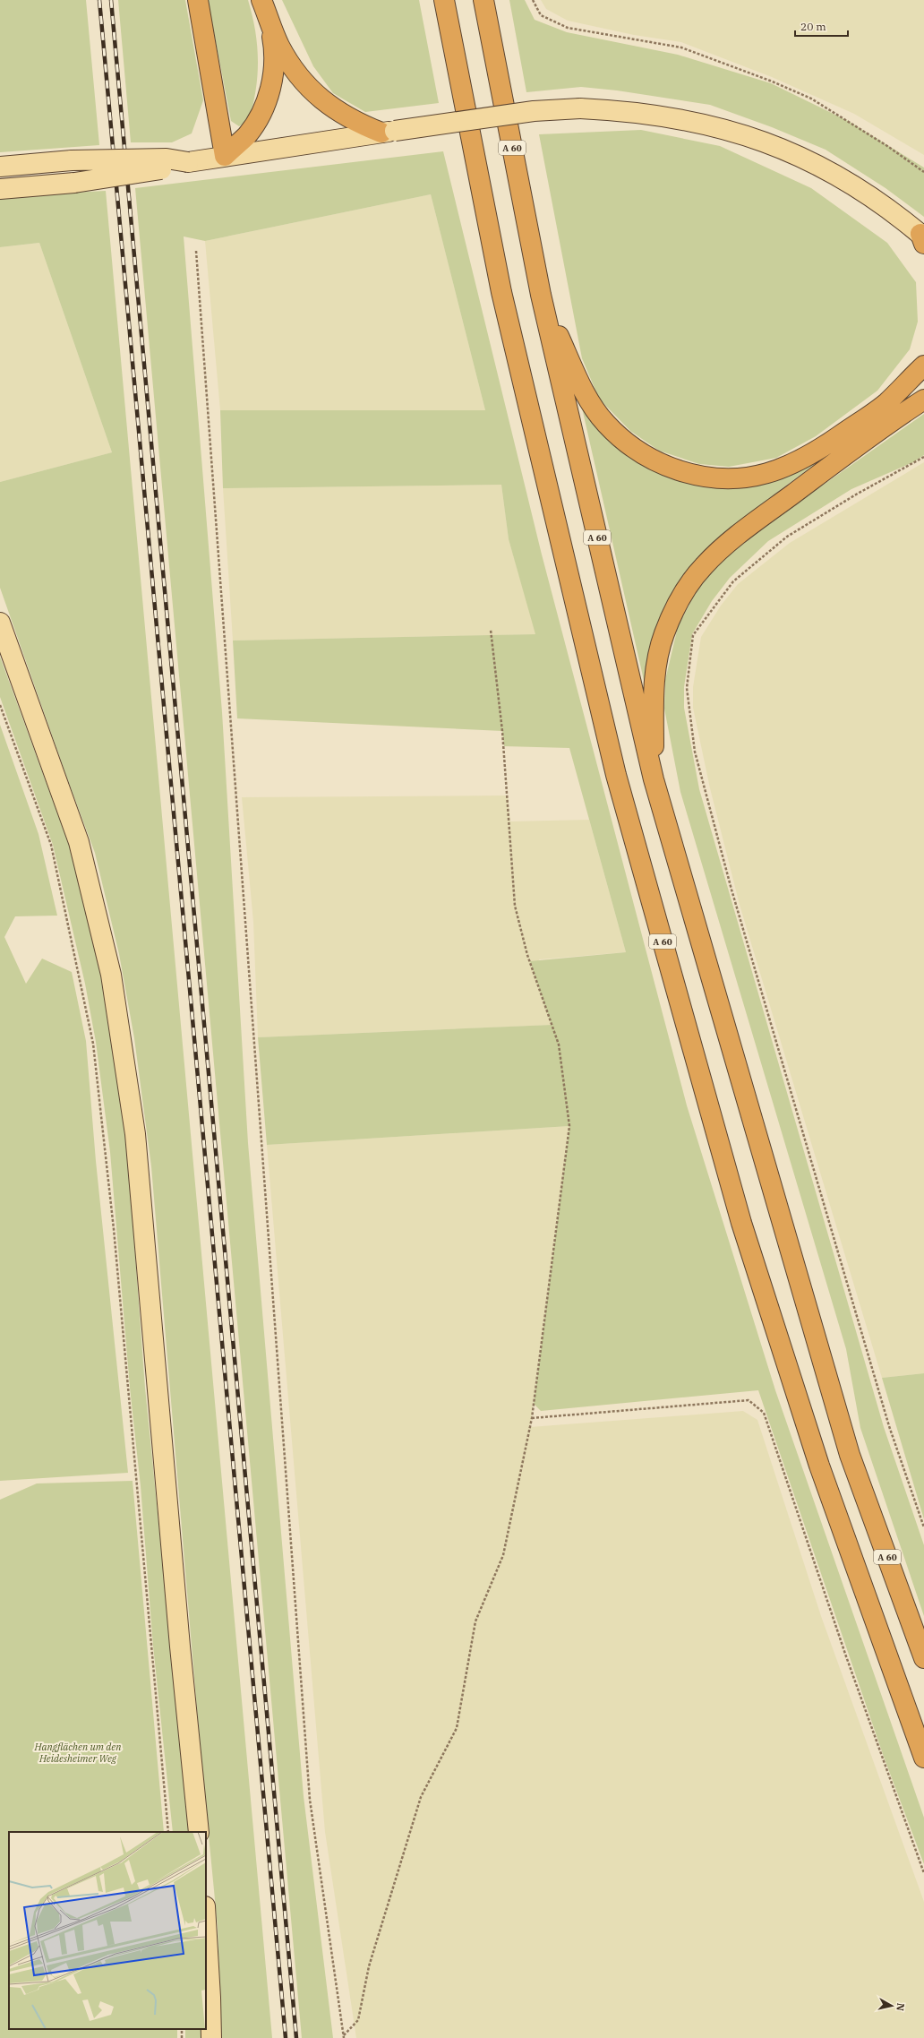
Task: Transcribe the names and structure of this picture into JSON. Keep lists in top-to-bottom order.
{
  "streets": {
    "highway": ["A 60"]
  },
  "parks": ["Hangflächen um den Heidesheimer Weg"],
  "scale_bar": "20 m",
  "north": "right"
}
